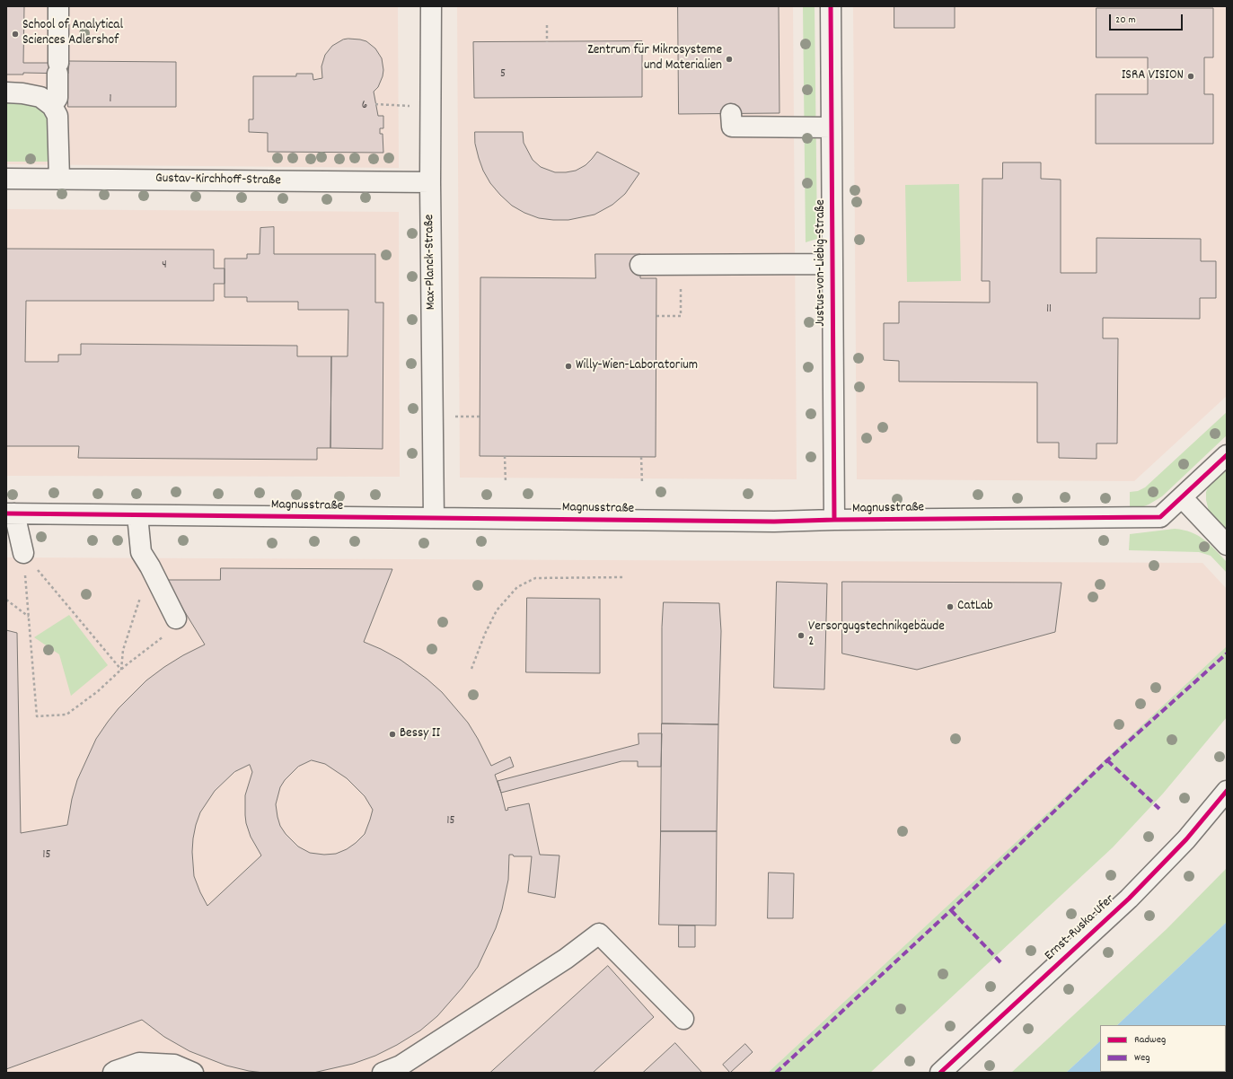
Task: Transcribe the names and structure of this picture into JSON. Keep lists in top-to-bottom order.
{
  "streets": {
    "street": [
      "Gustav-Kirchhoff-Straße",
      "Max-Planck-Straße",
      "Justus-von-Liebig-Straße",
      "Magnusstraße",
      "Ernst-Ruska-Ufer"
    ]
  },
  "crossings": [
    ["Gustav-Kirchhoff-Straße", "Max-Planck-Straße"],
    ["Max-Planck-Straße", "Magnusstraße"],
    ["Justus-von-Liebig-Straße", "Magnusstraße"]
  ],
  "places": [
    "School of Analytical Sciences Adlershof",
    "Zentrum für Mikrosysteme und Materialien",
    "ISRA VISION",
    "Willy-Wien-Laboratorium",
    "CatLab",
    "Versorgugstechnikgebäude 2",
    "Bessy II"
  ],
  "house_numbers": [
    "5",
    "1",
    "6",
    "4",
    "11",
    "15",
    "15"
  ],
  "legend": ["Radweg", "Weg"],
  "scale_bar": "20 m"
}
